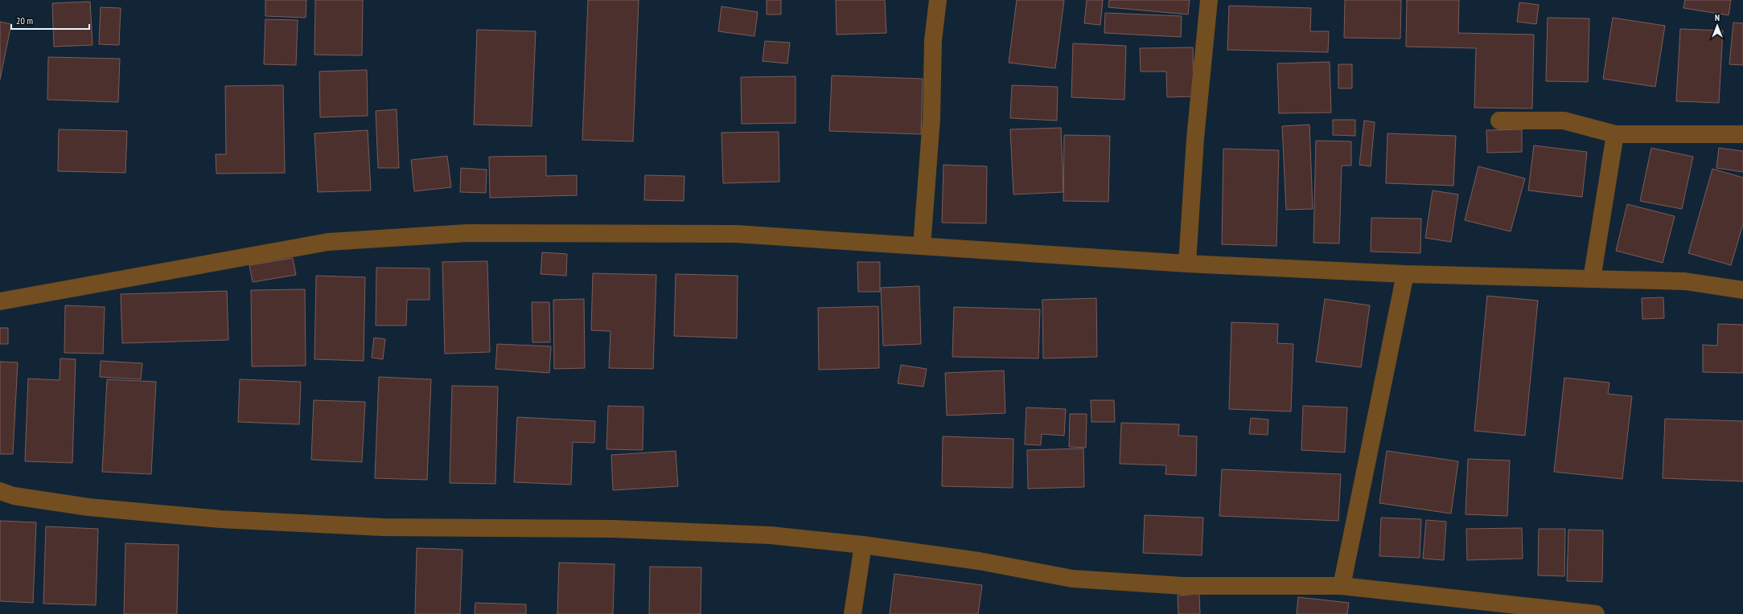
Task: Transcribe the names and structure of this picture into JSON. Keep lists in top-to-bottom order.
{
  "scale_bar": "20 m",
  "north": "top"
}
